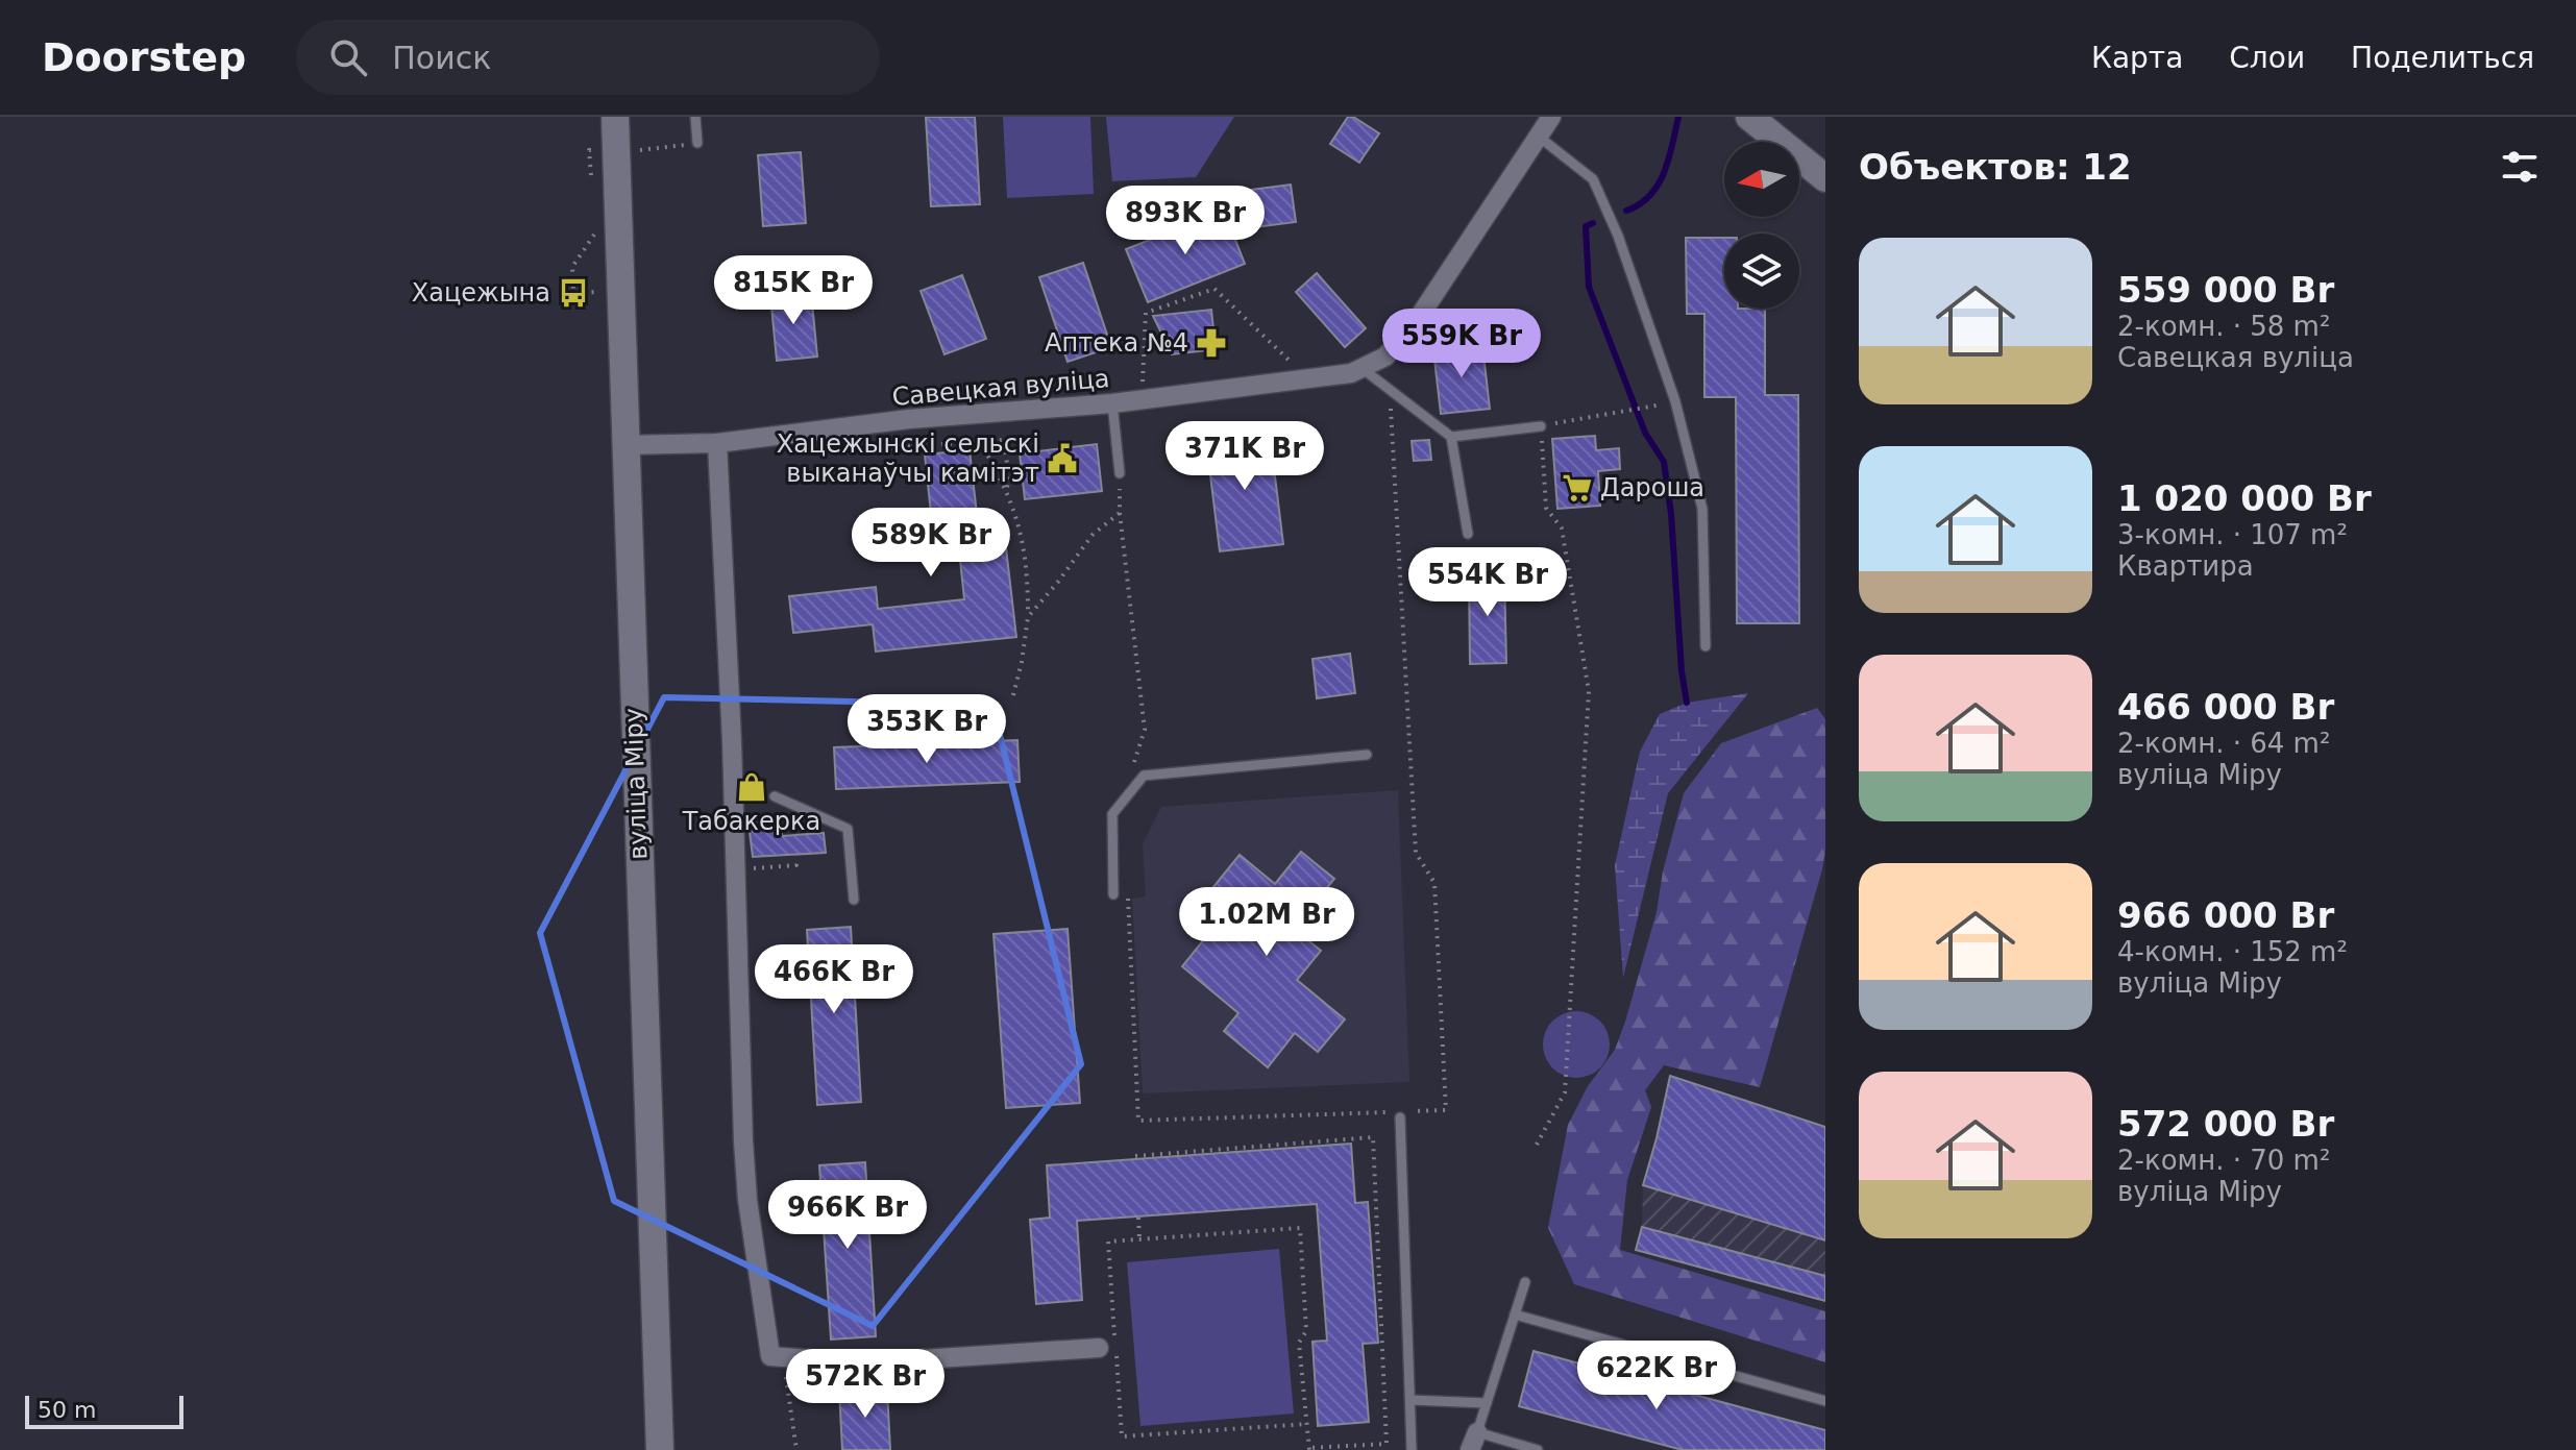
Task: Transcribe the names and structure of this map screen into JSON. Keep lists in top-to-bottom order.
{
  "streets": {
    "main road": ["вуліца Міру"],
    "street": ["Савецкая вуліца"]
  },
  "crossings": [
    ["Савецкая вуліца", "вуліца Міру"]
  ],
  "places": {
    "bus stop": ["Хацежына"],
    "pharmacy": ["Аптека №4"],
    "public building": ["Хацежынскі сельскі выканаўчы камітэт"],
    "supermarket": ["Дароша"],
    "shop": ["Табакерка"]
  },
  "scale_bar": "50 m",
  "north": "left",
  "page": {
    "header": "Doorstep",
    "search": "Поиск",
    "nav": ["Карта", "Слои", "Поделиться"],
    "heading": "Объектов: 12",
    "price": [
      "893K Br",
      "815K Br",
      "559K Br",
      "371K Br",
      "589K Br",
      "554K Br",
      "353K Br",
      "1.02M Br",
      "466K Br",
      "966K Br",
      "622K Br",
      "572K Br"
    ],
    "list": [
      {
        "name": "559 000 Br",
        "note": "2-комн. · 58 m² · Савецкая вуліца"
      },
      {
        "name": "1 020 000 Br",
        "note": "3-комн. · 107 m² · Квартира"
      },
      {
        "name": "466 000 Br",
        "note": "2-комн. · 64 m² · вуліца Міру"
      },
      {
        "name": "966 000 Br",
        "note": "4-комн. · 152 m² · вуліца Міру"
      },
      {
        "name": "572 000 Br",
        "note": "2-комн. · 70 m² · вуліца Міру"
      }
    ],
    "scale": "50 m"
  }
}
